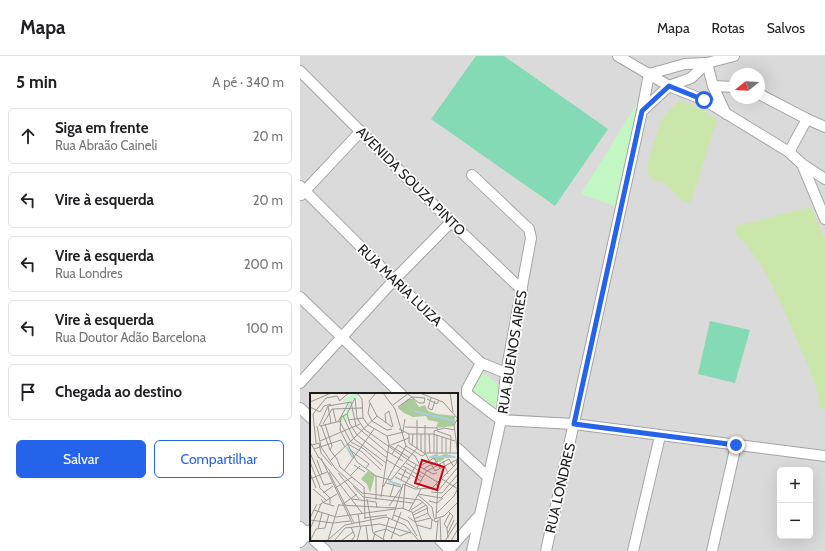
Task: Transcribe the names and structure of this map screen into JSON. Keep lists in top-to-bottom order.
{
  "streets": {
    "street": [
      "AVENIDA SOUZA PINTO",
      "RUA MARIA LUIZA",
      "RUA BUENOS AIRES",
      "RUA LONDRES"
    ]
  },
  "crossings": [
    ["AVENIDA SOUZA PINTO", "RUA BUENOS AIRES"],
    ["RUA MARIA LUIZA", "RUA BUENOS AIRES"]
  ],
  "north": "left",
  "page": {
    "header": "Mapa",
    "nav": ["Mapa", "Rotas", "Salvos"],
    "heading": ["5 min", "A pé · 340 m"],
    "list": [
      ["Siga em frente", "Rua Abraão Caineli", "20 m"],
      ["Vire à esquerda", "20 m"],
      ["Vire à esquerda", "Rua Londres", "200 m"],
      ["Vire à esquerda", "Rua Doutor Adão Barcelona", "100 m"],
      "Chegada ao destino"
    ],
    "buttons": ["Salvar", "Compartilhar"],
    "map_buttons": ["+", "−"]
  }
}
